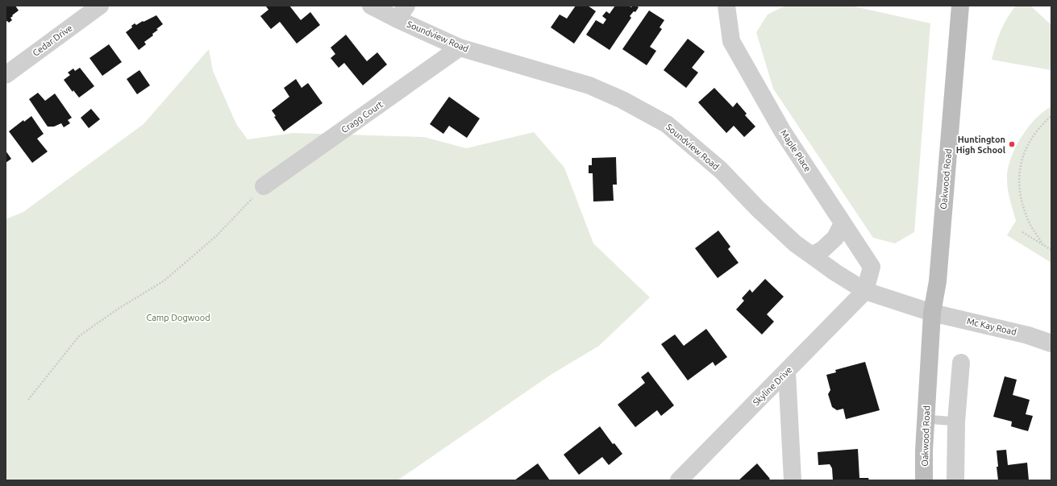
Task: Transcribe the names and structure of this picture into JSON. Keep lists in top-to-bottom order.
{
  "streets": {
    "main road": ["Oakwood Road"],
    "street": [
      "Soundview Road",
      "Cedar Drive",
      "Cragg Court",
      "Maple Place",
      "Mc Kay Road",
      "Skyline Drive"
    ]
  },
  "crossings": [
    ["Soundview Road", "Cragg Court"],
    ["Soundview Road", "Maple Place"],
    ["Soundview Road", "Oakwood Road"],
    ["Soundview Road", "Mc Kay Road"],
    ["Soundview Road", "Skyline Drive"],
    ["Maple Place", "Skyline Drive"],
    ["Oakwood Road", "Mc Kay Road"]
  ],
  "parks": ["Camp Dogwood"],
  "places": ["Huntington High School"]
}
